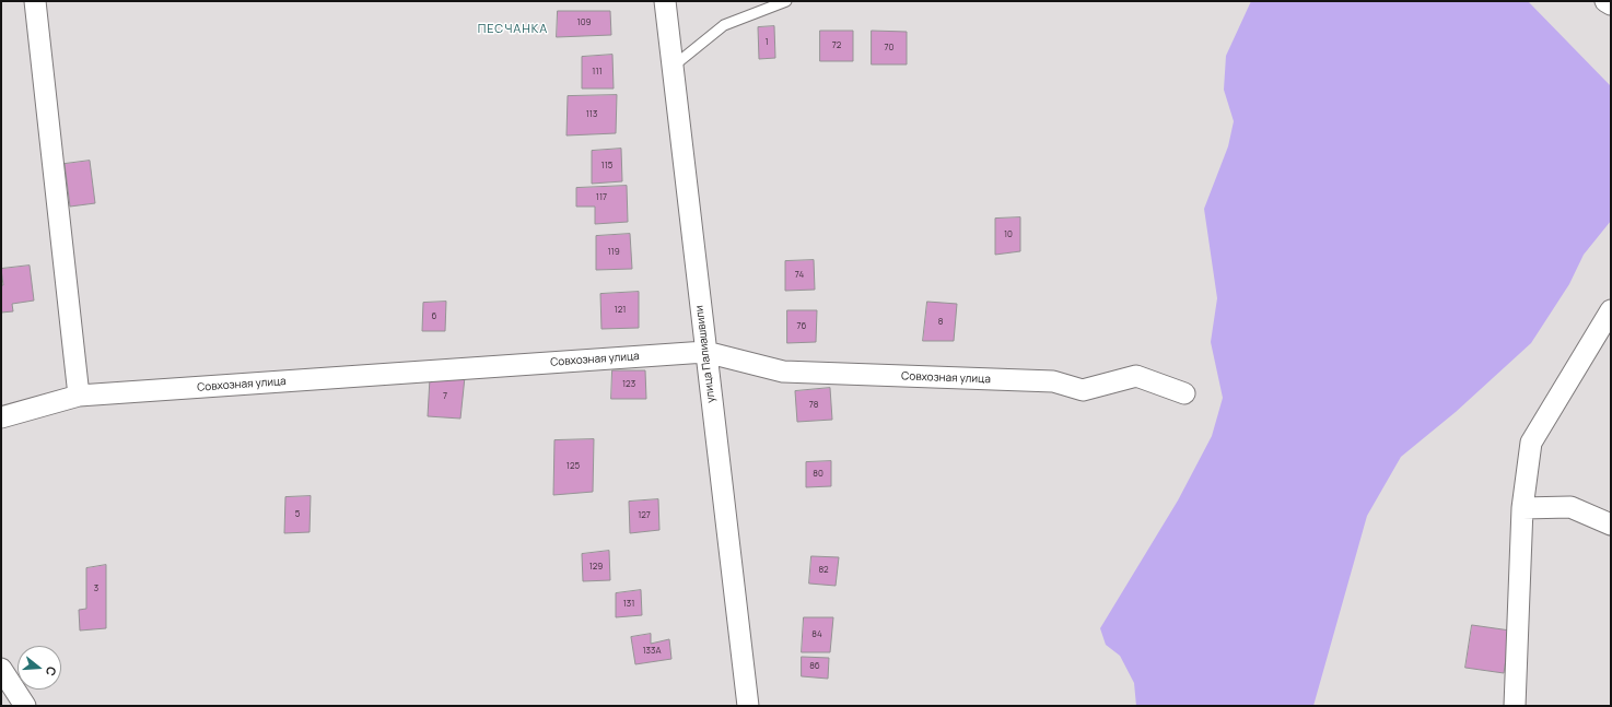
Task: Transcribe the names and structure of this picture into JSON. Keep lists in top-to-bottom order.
{
  "streets": {
    "street": ["улица Палиашвили", "Совхозная улица"]
  },
  "crossings": [
    ["улица Палиашвили", "Совхозная улица"]
  ],
  "districts": ["ПЕСЧАНКА"],
  "house_numbers": [
    "109",
    "1",
    "72",
    "70",
    "111",
    "113",
    "115",
    "117",
    "10",
    "119",
    "74",
    "121",
    "6",
    "8",
    "76",
    "123",
    "7",
    "78",
    "125",
    "80",
    "5",
    "127",
    "129",
    "82",
    "3",
    "131",
    "84",
    "133А",
    "86"
  ],
  "north": "right"
}
